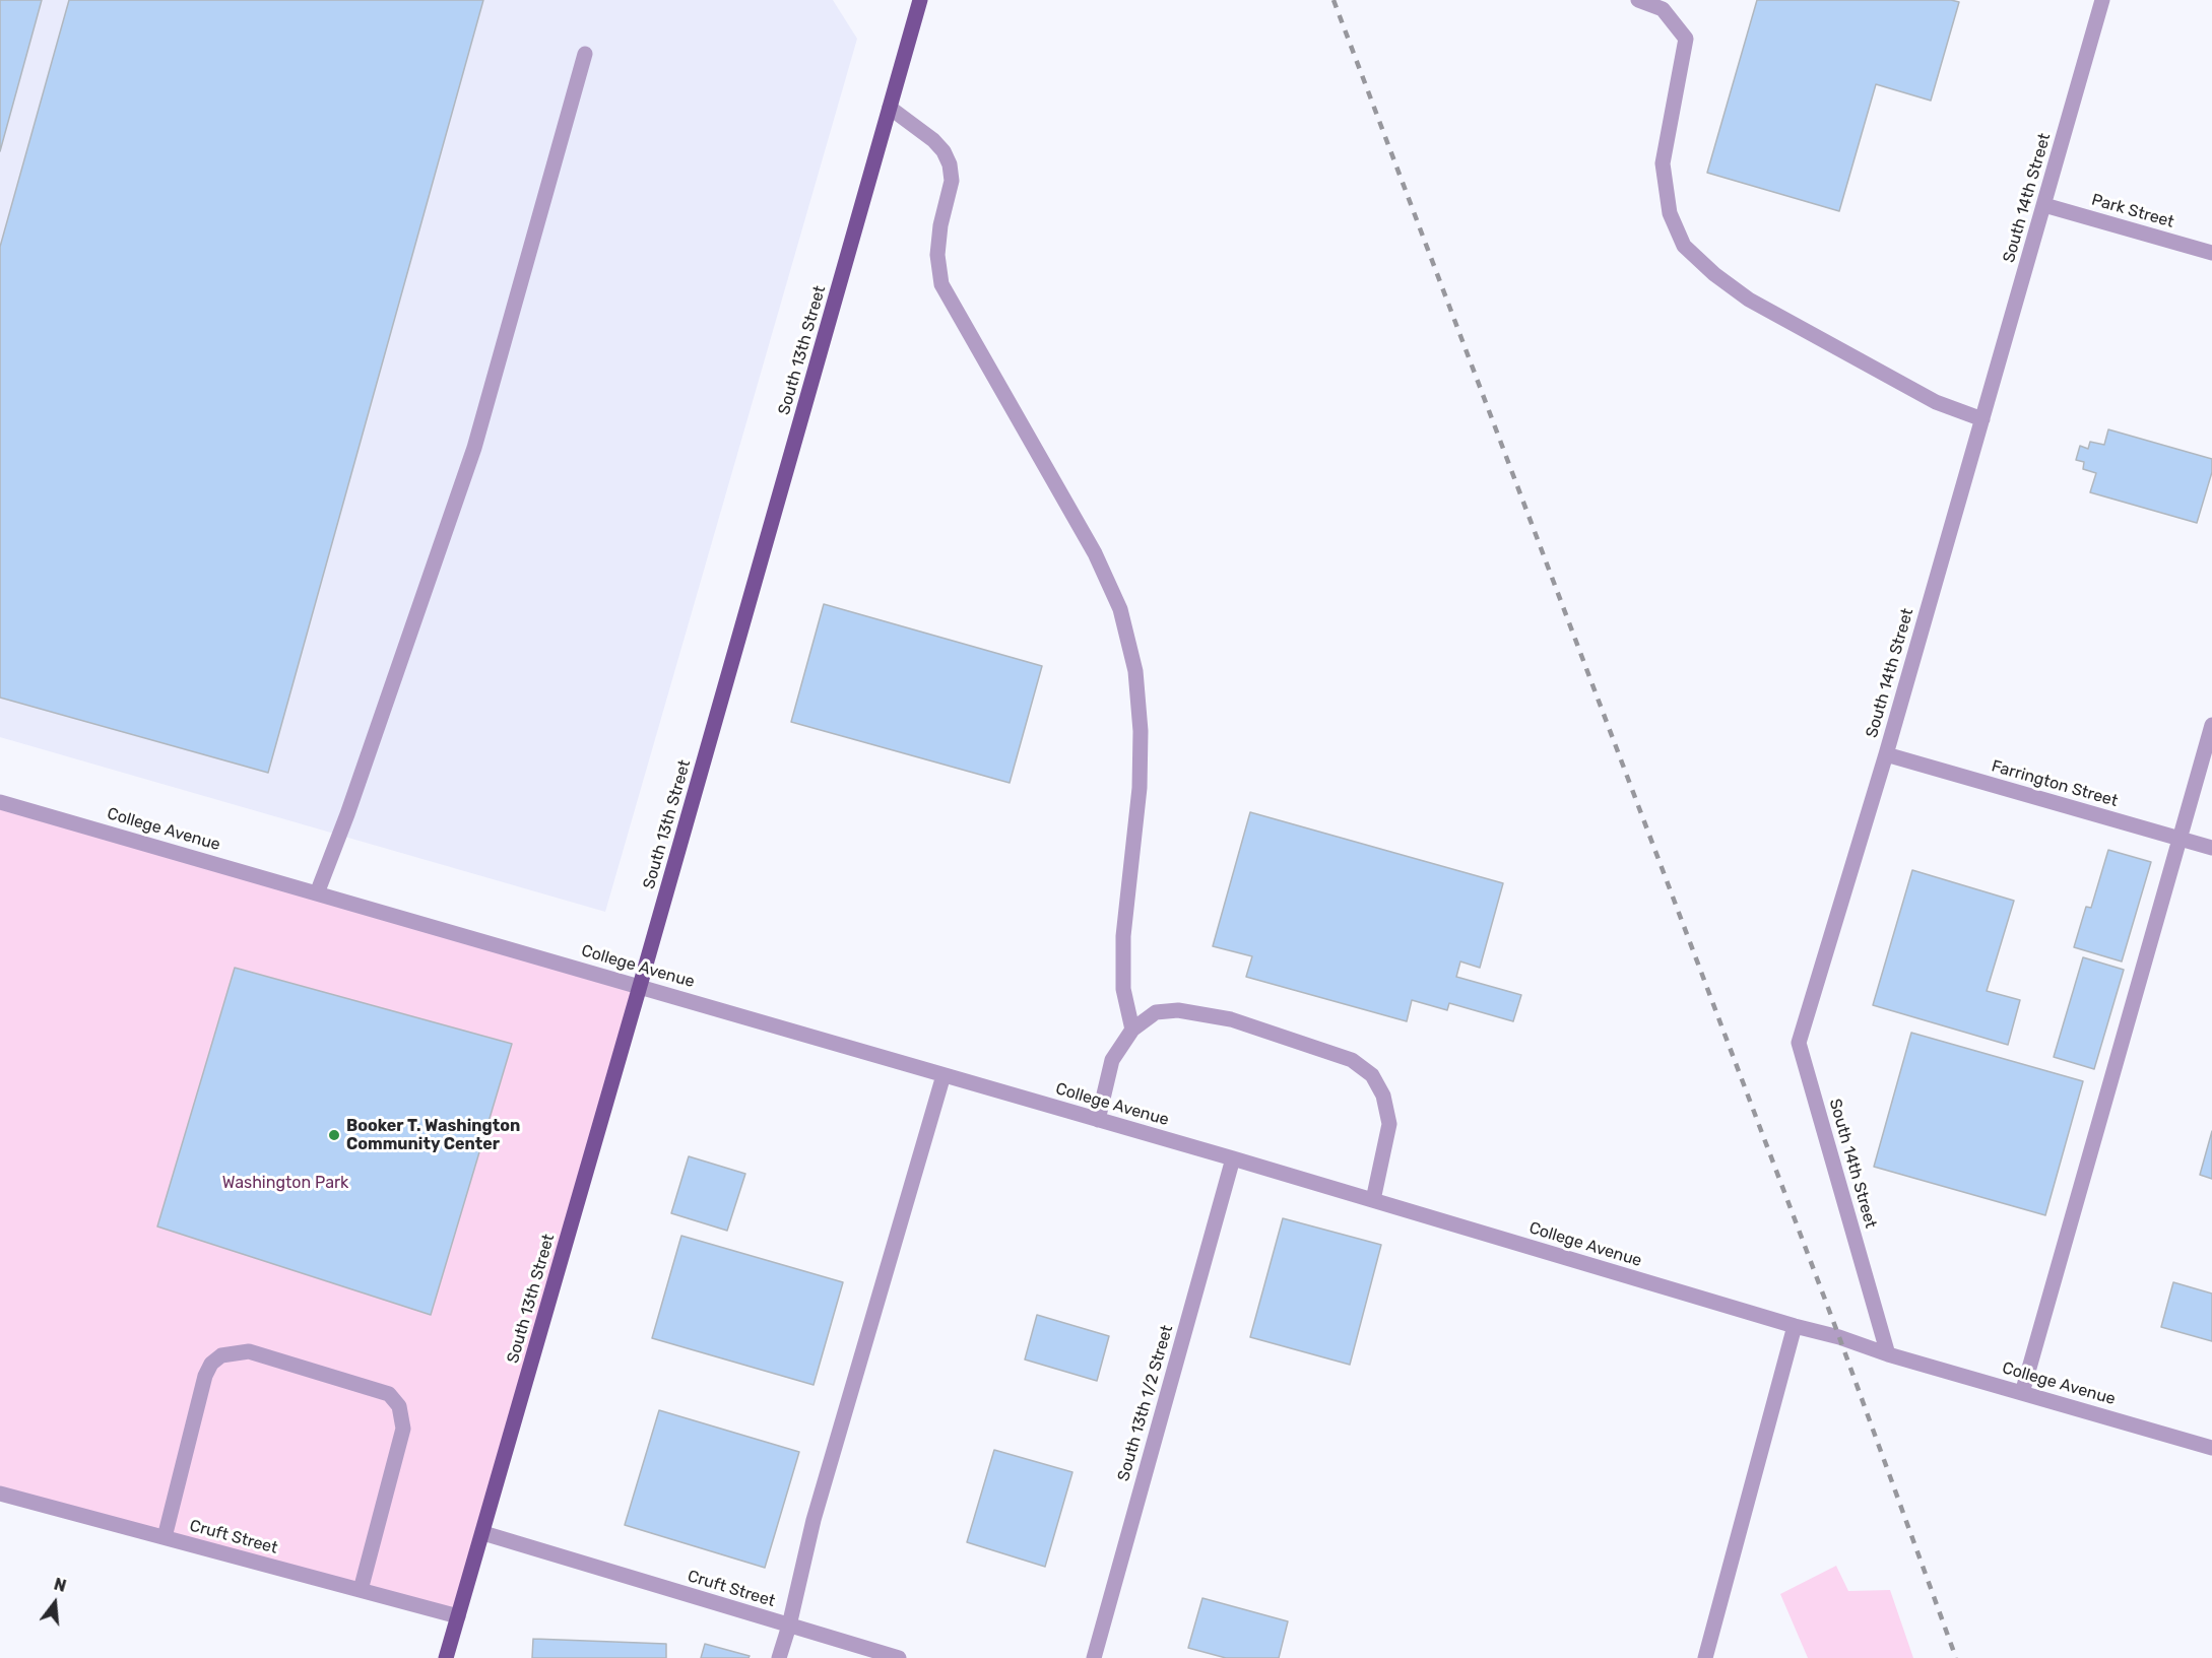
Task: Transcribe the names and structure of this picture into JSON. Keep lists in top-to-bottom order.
{
  "streets": {
    "main road": ["South 13th Street"],
    "street": [
      "South 14th Street",
      "Park Street",
      "Farrington Street",
      "College Avenue",
      "South 13th 1/2 Street",
      "Cruft Street"
    ]
  },
  "crossings": [
    ["South 14th Street", "Park Street"],
    ["South 14th Street", "Farrington Street"],
    ["South 14th Street", "College Avenue"],
    ["South 13th Street", "College Avenue"],
    ["South 13th Street", "Cruft Street"],
    ["College Avenue", "South 13th 1/2 Street"]
  ],
  "parks": ["Washington Park"],
  "places": ["Booker T. Washington Community Center"],
  "north": "top"
}
